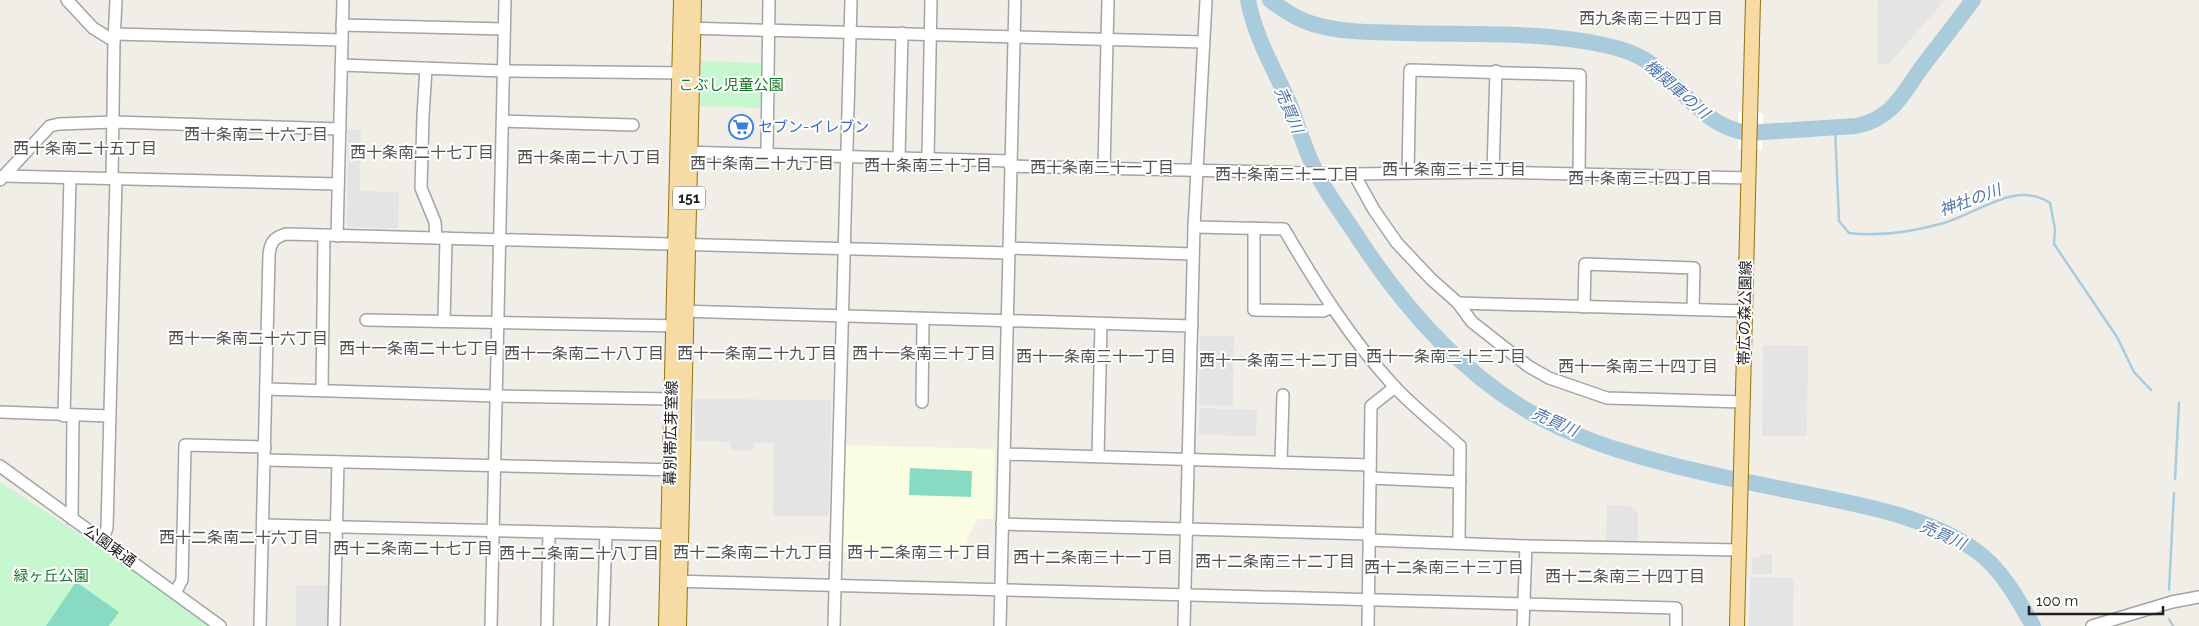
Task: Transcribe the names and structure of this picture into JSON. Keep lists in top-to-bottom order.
{
  "streets": {
    "main road": ["151", "帯広の森公園線", "幕別帯広芽室線"],
    "street": ["公園東通"]
  },
  "districts": [
    "西九条南三十四丁目",
    "西十条南二十六丁目",
    "西十条南二十五丁目",
    "西十条南二十七丁目",
    "西十条南二十八丁目",
    "西十条南二十九丁目",
    "西十条南三十丁目",
    "西十条南三十一丁目",
    "西十条南三十三丁目",
    "西十条南三十二丁目",
    "西十条南三十四丁目",
    "西十一条南二十六丁目",
    "西十一条南二十七丁目",
    "西十一条南二十八丁目",
    "西十一条南二十九丁目",
    "西十一条南三十丁目",
    "西十一条南三十一丁目",
    "西十一条南三十三丁目",
    "西十一条南三十二丁目",
    "西十一条南三十四丁目",
    "西十二条南二十六丁目",
    "西十二条南二十七丁目",
    "西十二条南二十九丁目",
    "西十二条南三十丁目",
    "西十二条南二十八丁目",
    "西十二条南三十一丁目",
    "西十二条南三十二丁目",
    "西十二条南三十三丁目",
    "西十二条南三十四丁目"
  ],
  "water": ["機関庫の川", "売買川", "神社の川"],
  "parks": ["こぶし児童公園", "緑ヶ丘公園"],
  "places": {
    "supermarket": ["セブン-イレブン"]
  },
  "scale_bar": "100 m"
}
